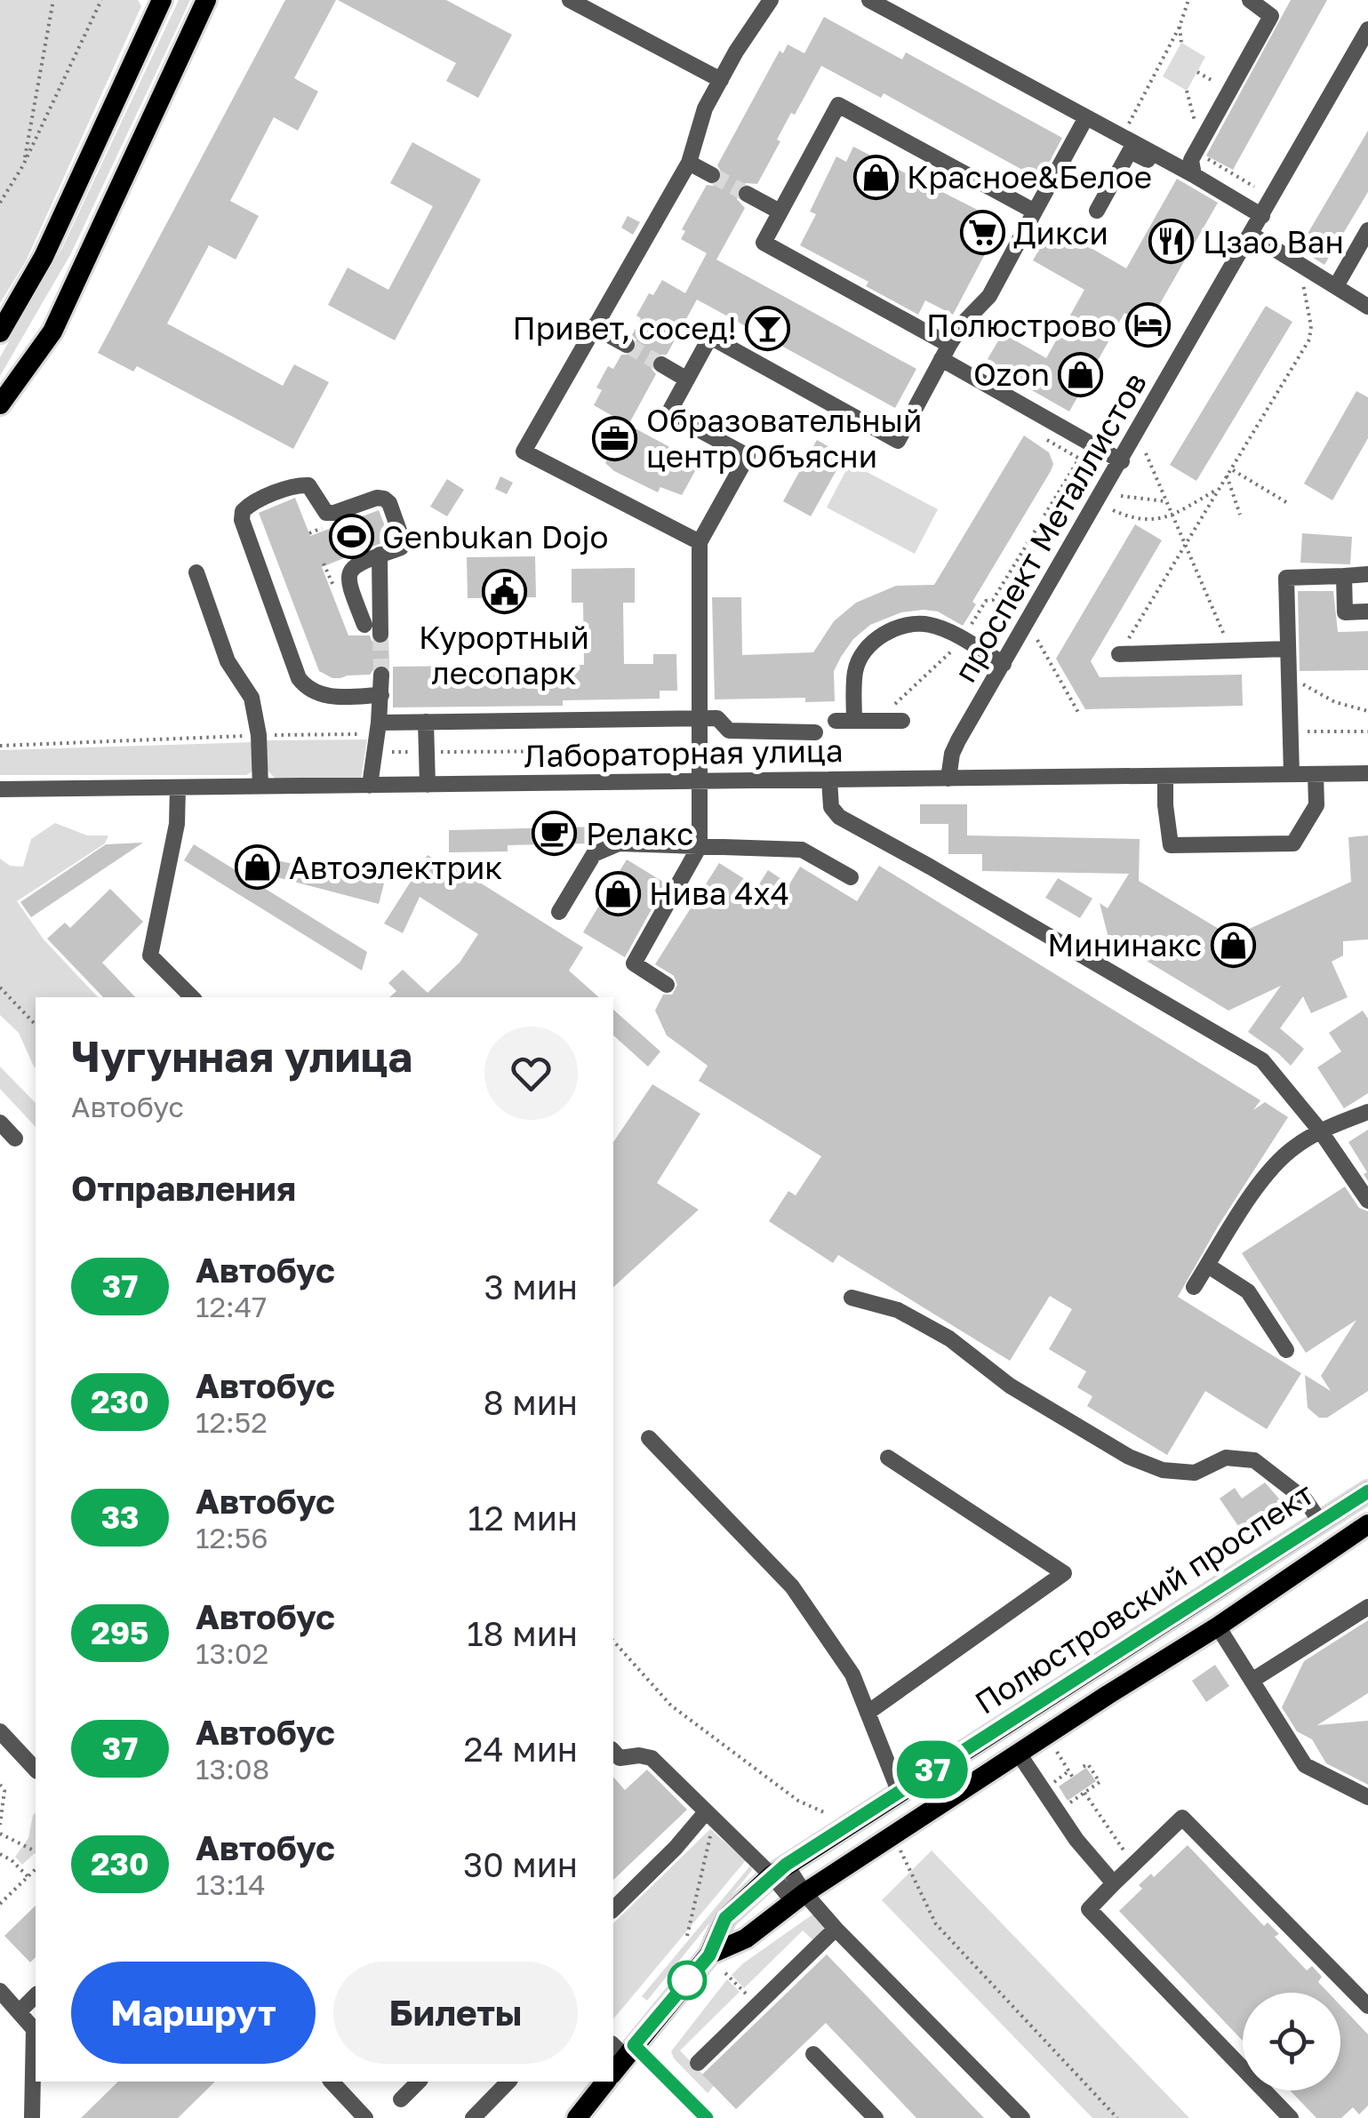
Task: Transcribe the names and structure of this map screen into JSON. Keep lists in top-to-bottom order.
{
  "streets": {
    "main road": ["Полюстровский проспект"],
    "street": ["проспект Металлистов", "Лабораторная улица"]
  },
  "crossings": [
    ["проспект Металлистов", "Лабораторная улица"]
  ],
  "places": {
    "shop": [
      "Красное&Белое",
      "Ozon",
      "Автоэлектрик",
      "Нива 4х4",
      "Мининакс"
    ],
    "supermarket": ["Дикси"],
    "restaurant": ["Цзао Ван"],
    "hotel": ["Полюстрово"],
    "bar": ["Привет, сосед!"],
    "office": ["Образовательный центр Объясни"],
    "sports": ["Genbukan Dojo"],
    "public building": ["Курортный лесопарк"],
    "cafe": ["Релакс"]
  },
  "lines": ["bus line 37"],
  "page": {
    "on_map": "37",
    "heading": [
      ["Чугунная улица", "Автобус"],
      "Отправления"
    ],
    "list": [
      {
        "mark": "37",
        "name": "Автобус",
        "note": "12:47",
        "value": "3 мин"
      },
      {
        "mark": "230",
        "name": "Автобус",
        "note": "12:52",
        "value": "8 мин"
      },
      {
        "mark": "33",
        "name": "Автобус",
        "note": "12:56",
        "value": "12 мин"
      },
      {
        "mark": "295",
        "name": "Автобус",
        "note": "13:02",
        "value": "18 мин"
      },
      {
        "mark": "37",
        "name": "Автобус",
        "note": "13:08",
        "value": "24 мин"
      },
      {
        "mark": "230",
        "name": "Автобус",
        "note": "13:14",
        "value": "30 мин"
      }
    ],
    "buttons": ["Маршрут", "Билеты"]
  }
}
